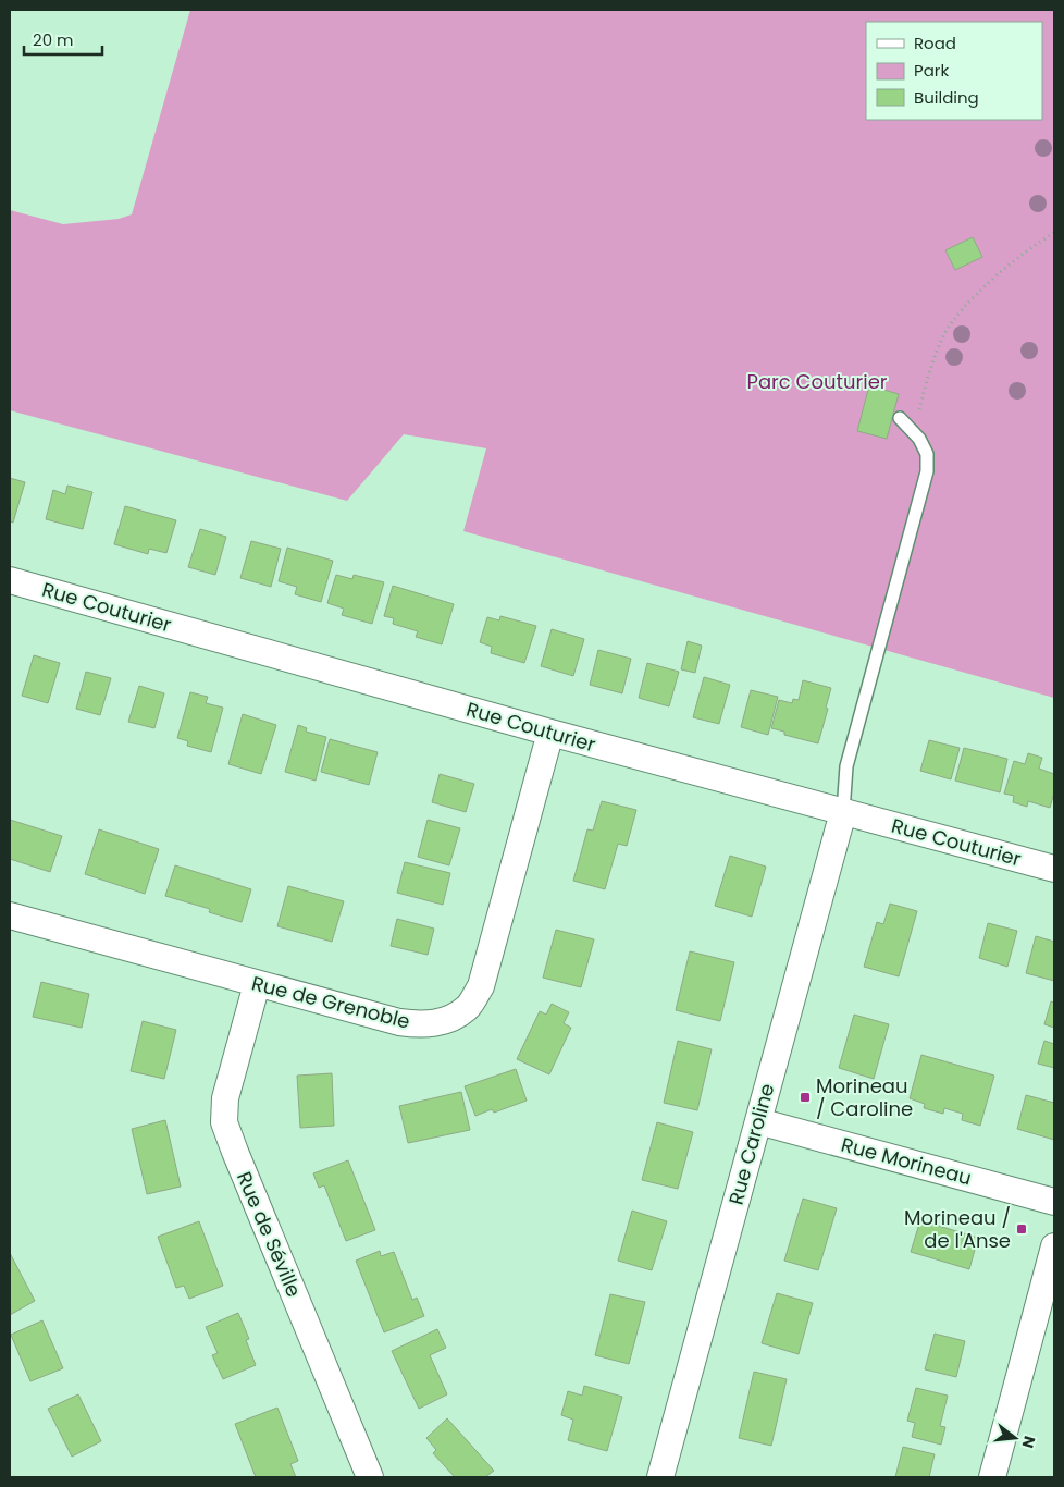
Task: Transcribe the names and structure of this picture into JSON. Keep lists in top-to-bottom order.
{
  "streets": {
    "street": [
      "Rue Couturier",
      "Rue de Grenoble",
      "Rue Caroline",
      "Rue Morineau",
      "Rue de Séville"
    ]
  },
  "crossings": [
    ["Rue Couturier", "Rue de Grenoble"],
    ["Rue Couturier", "Rue Caroline"],
    ["Rue de Grenoble", "Rue de Séville"],
    ["Rue Caroline", "Rue Morineau"]
  ],
  "parks": ["Parc Couturier"],
  "places": {
    "transit": ["Morineau / Caroline", "Morineau / de l'Anse"]
  },
  "legend": ["Road", "Park", "Building"],
  "scale_bar": "20 m",
  "north": "right"
}
